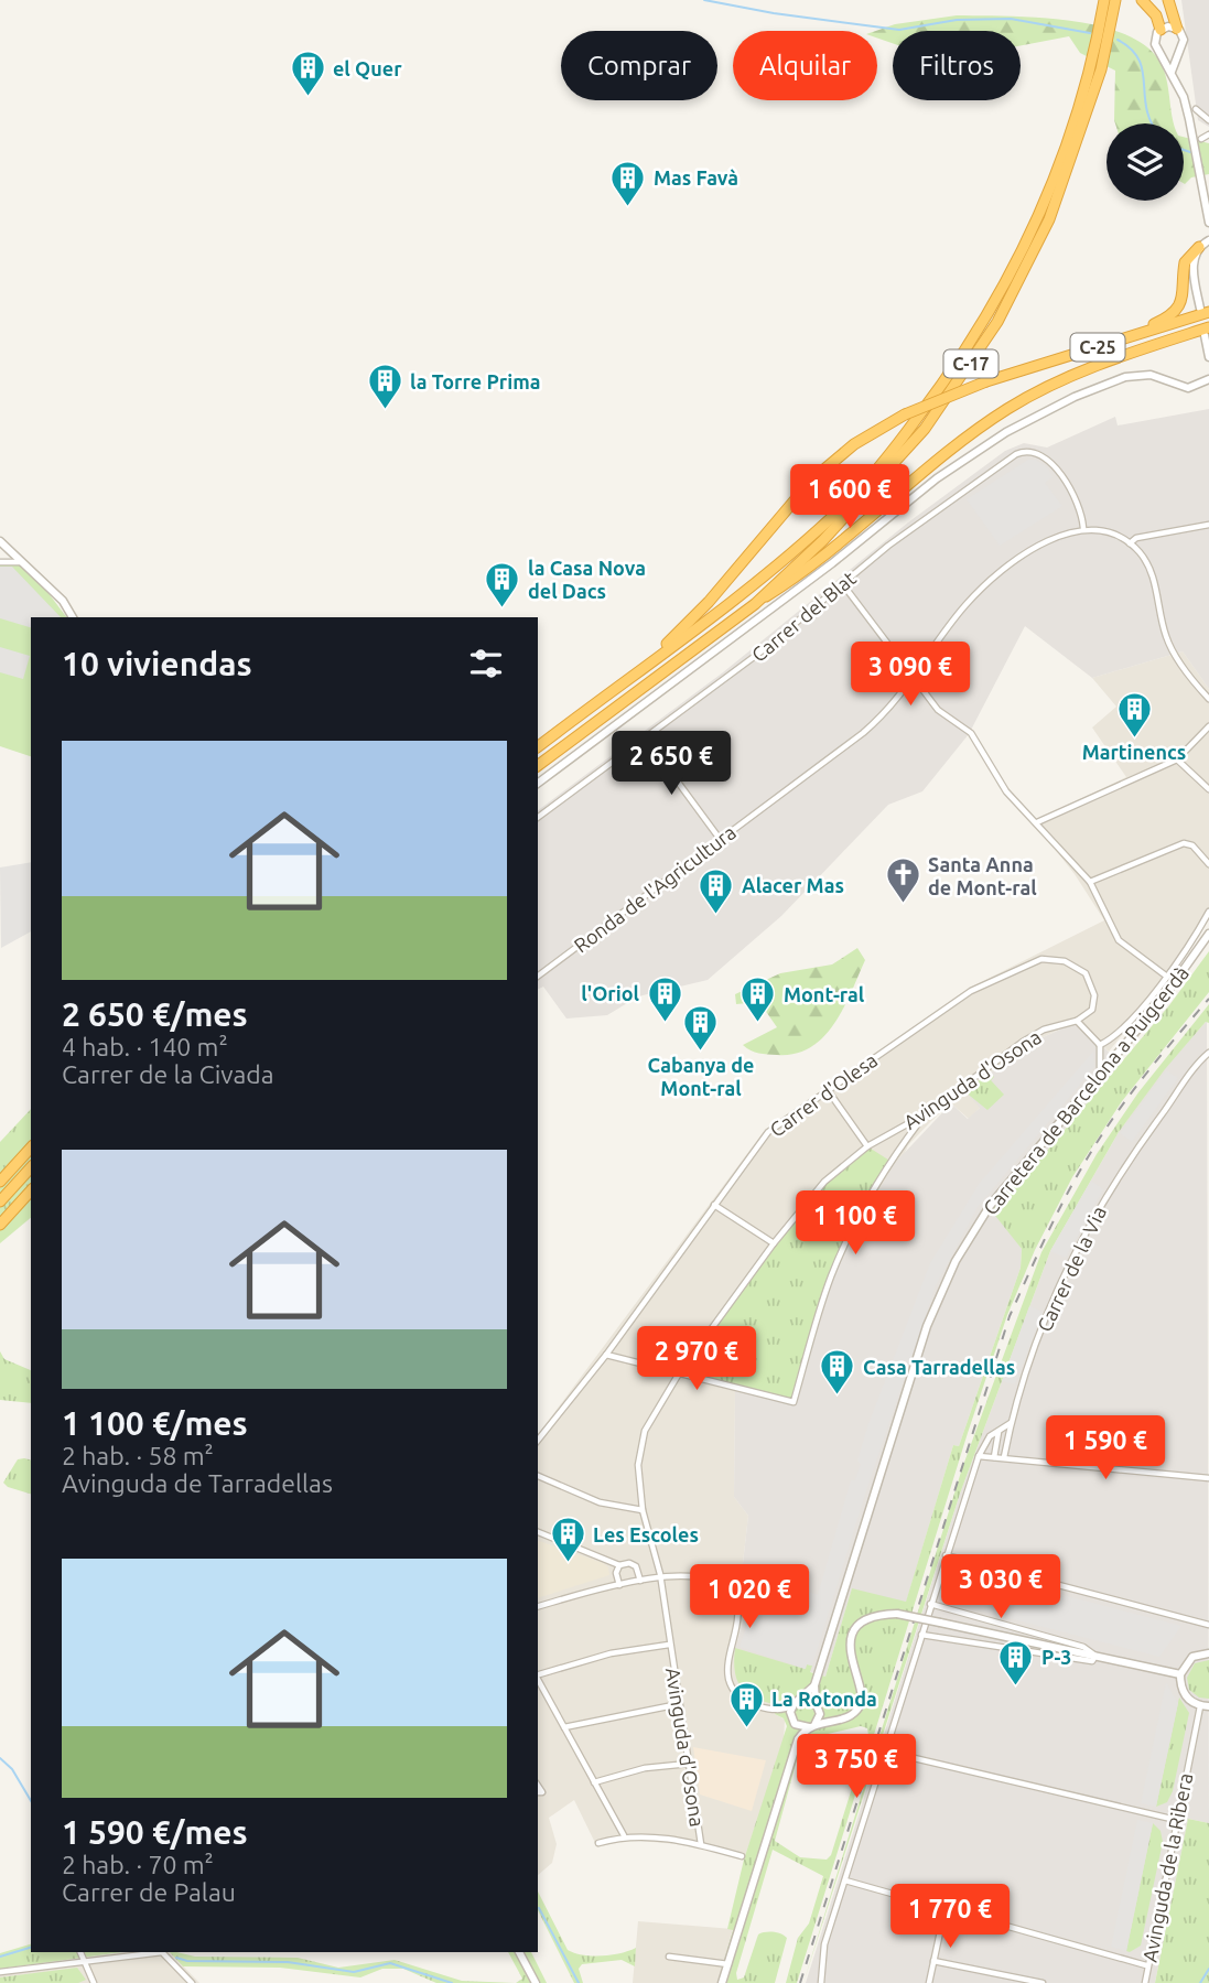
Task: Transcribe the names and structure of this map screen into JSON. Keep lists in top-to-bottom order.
{
  "streets": {
    "highway": ["C-25", "C-17"],
    "street": [
      "Carrer del Blat",
      "Ronda de l'Agricultura",
      "Avinguda d'Osona",
      "Carretera de Barcelona a Puigcerdà",
      "Carrer d'Olesa",
      "Carrer de la Via",
      "Avinguda de la Ribera"
    ]
  },
  "crossings": [
    ["C-25", "C-17"],
    ["Carrer del Blat", "Ronda de l'Agricultura"],
    ["Avinguda d'Osona", "Carrer d'Olesa"]
  ],
  "places": {
    "building": [
      "el Quer",
      "Mas Favà",
      "la Torre Prima",
      "la Casa Nova del Dacs",
      "Martinencs",
      "Alacer Mas",
      "l'Oriol",
      "Mont-ral",
      "Cabanya de Mont-ral",
      "Casa Tarradellas",
      "Les Escoles",
      "P-3",
      "La Rotonda"
    ],
    "church": ["Santa Anna de Mont-ral"]
  },
  "page": {
    "chip": ["Comprar", "Alquilar", "Filtros"],
    "price": [
      "1 600 €",
      "3 090 €",
      "2 650 €",
      "1 100 €",
      "2 970 €",
      "1 590 €",
      "3 030 €",
      "1 020 €",
      "3 750 €",
      "1 770 €"
    ],
    "heading": "10 viviendas",
    "list": [
      {
        "name": "2 650 €/mes",
        "note": "4 hab. · 140 m² · Carrer de la Civada"
      },
      {
        "name": "1 100 €/mes",
        "note": "2 hab. · 58 m² · Avinguda de Tarradellas"
      },
      {
        "name": "1 590 €/mes",
        "note": "2 hab. · 70 m² · Carrer de Palau"
      }
    ]
  }
}
